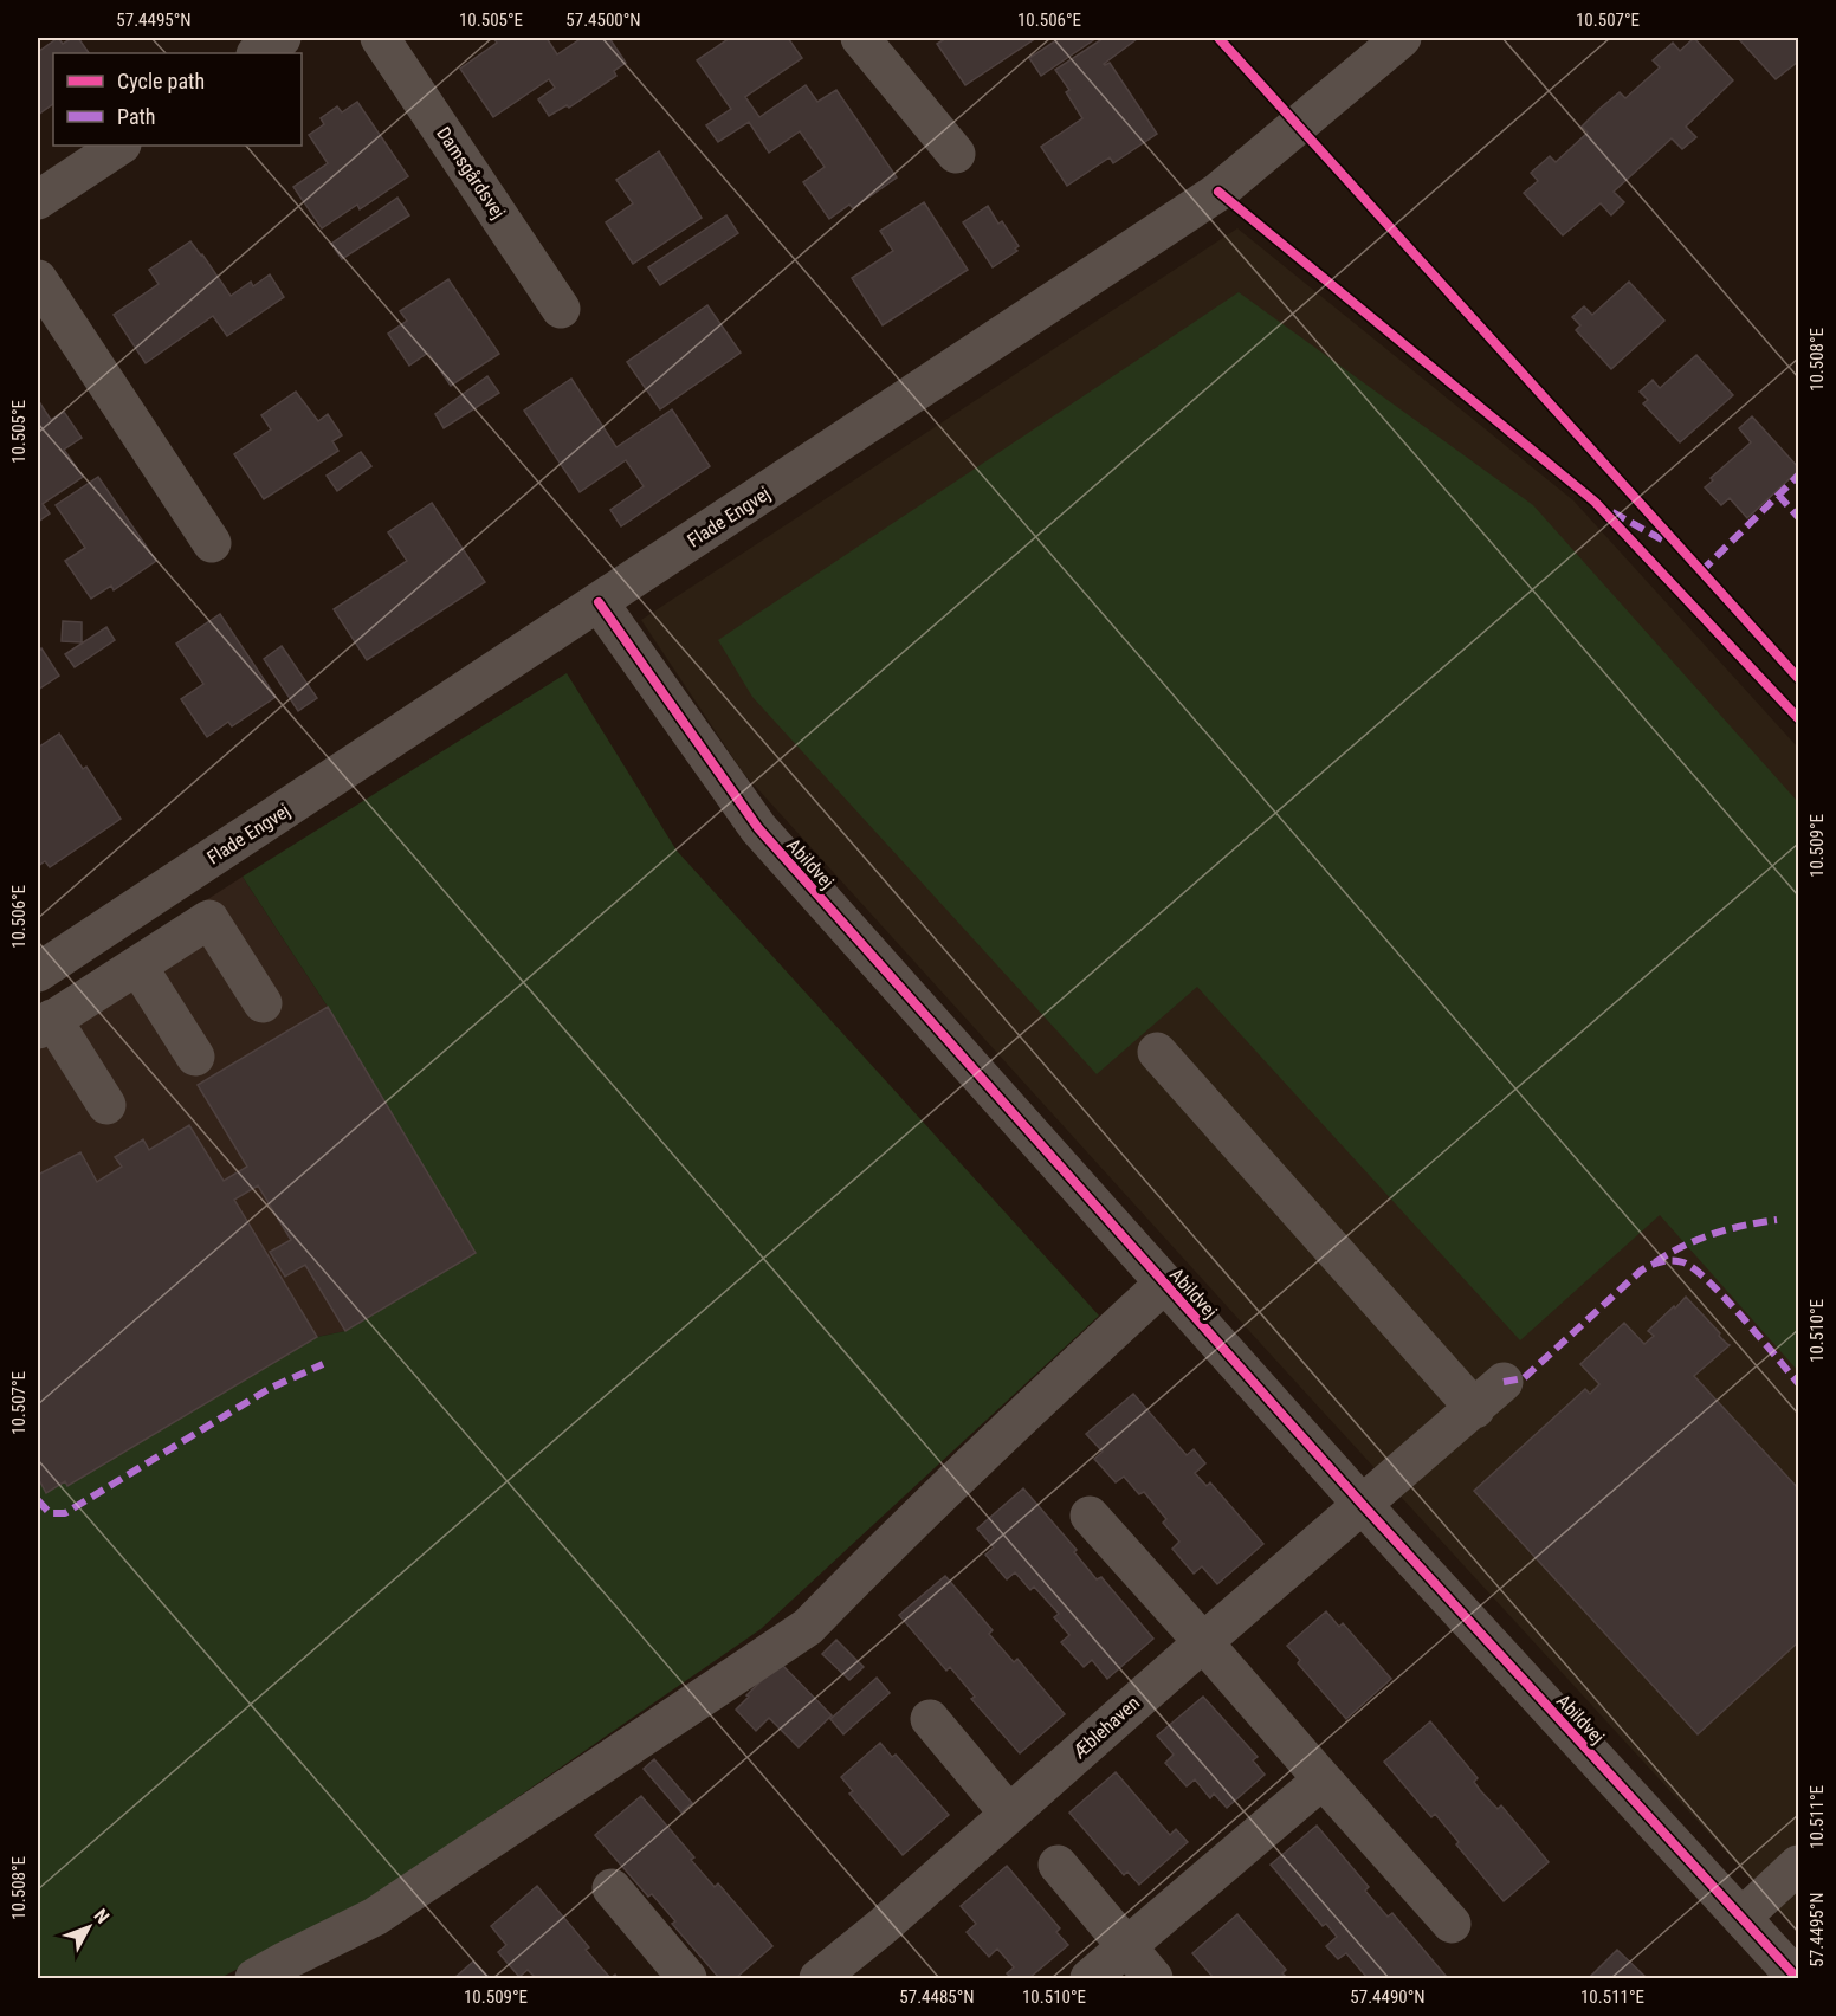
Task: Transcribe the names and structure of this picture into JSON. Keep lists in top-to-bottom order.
{
  "streets": {
    "street": [
      "Damsgårdsvej",
      "Flade Engvej",
      "Abildvej",
      "Æblehaven"
    ]
  },
  "crossings": [
    ["Flade Engvej", "Abildvej"],
    ["Abildvej", "Æblehaven"]
  ],
  "legend": ["Cycle path", "Path"],
  "north": "top right",
  "coordinates": [
    "57.4495°N",
    "10.505°E",
    "57.4500°N",
    "10.506°E",
    "10.507°E",
    "10.508°E",
    "10.509°E",
    "10.510°E",
    "10.511°E",
    "57.4485°N",
    "57.4490°N"
  ]
}
